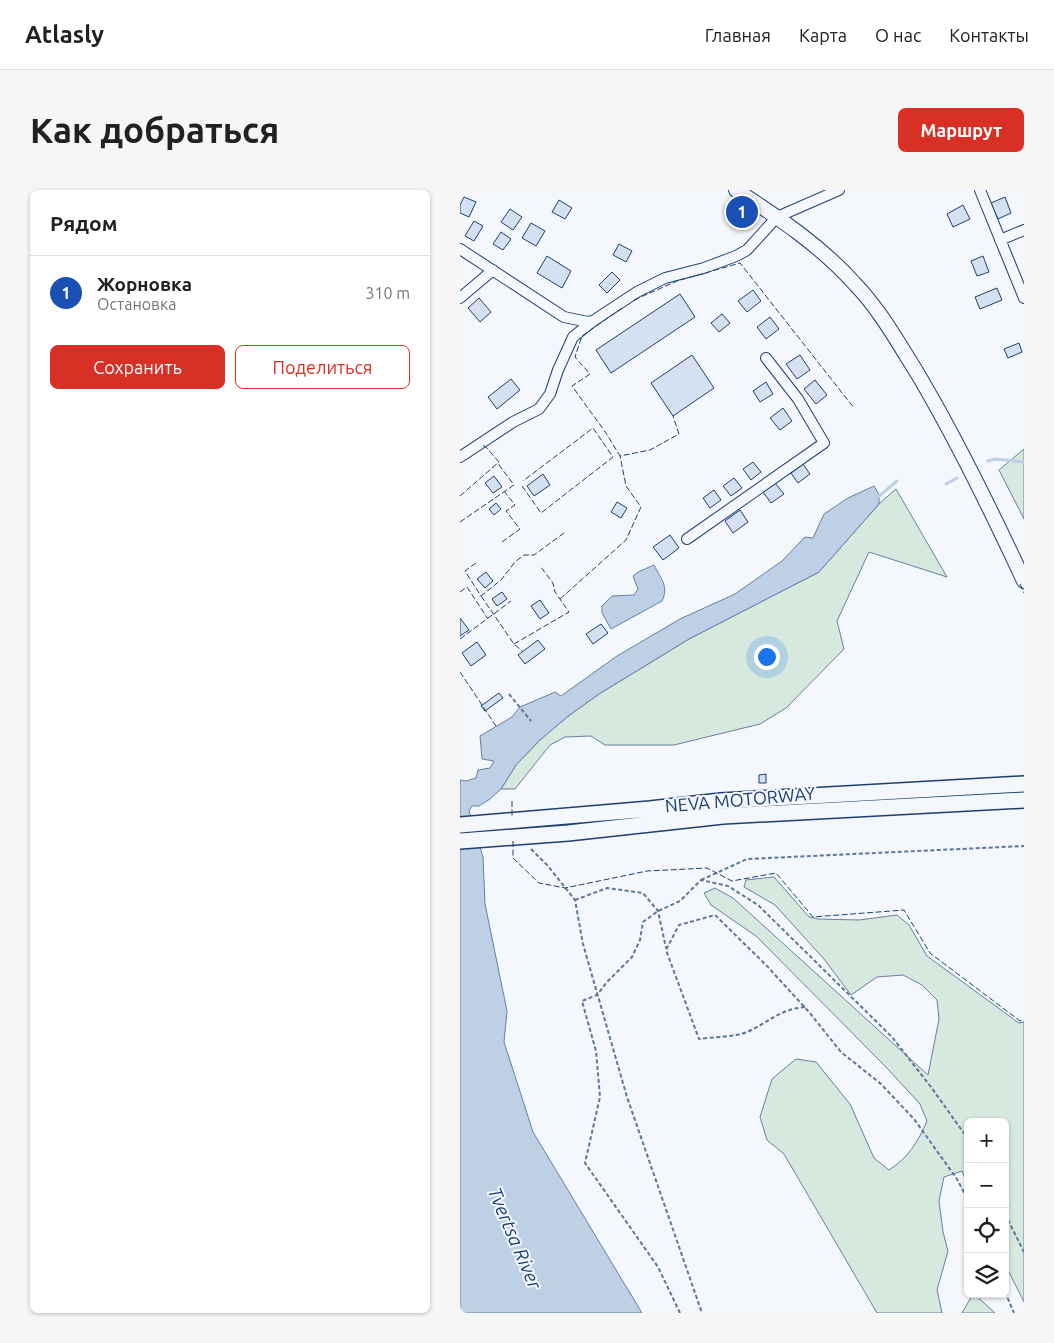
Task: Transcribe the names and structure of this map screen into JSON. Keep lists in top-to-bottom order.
{
  "streets": {
    "highway": ["NEVA MOTORWAY"]
  },
  "water": ["Tvertsa River"],
  "page": {
    "header": "Atlasly",
    "nav": [
      "Главная",
      "Карта",
      "О нас",
      "Контакты"
    ],
    "buttons": [
      "Маршрут",
      ["Сохранить", "Поделиться"]
    ],
    "title": "Как добраться",
    "heading": "Рядом",
    "pins": "1",
    "list": [
      {
        "mark": "1",
        "name": "Жорновка",
        "note": "Остановка",
        "value": "310 m"
      }
    ],
    "map_buttons": ["+", "−"]
  }
}
